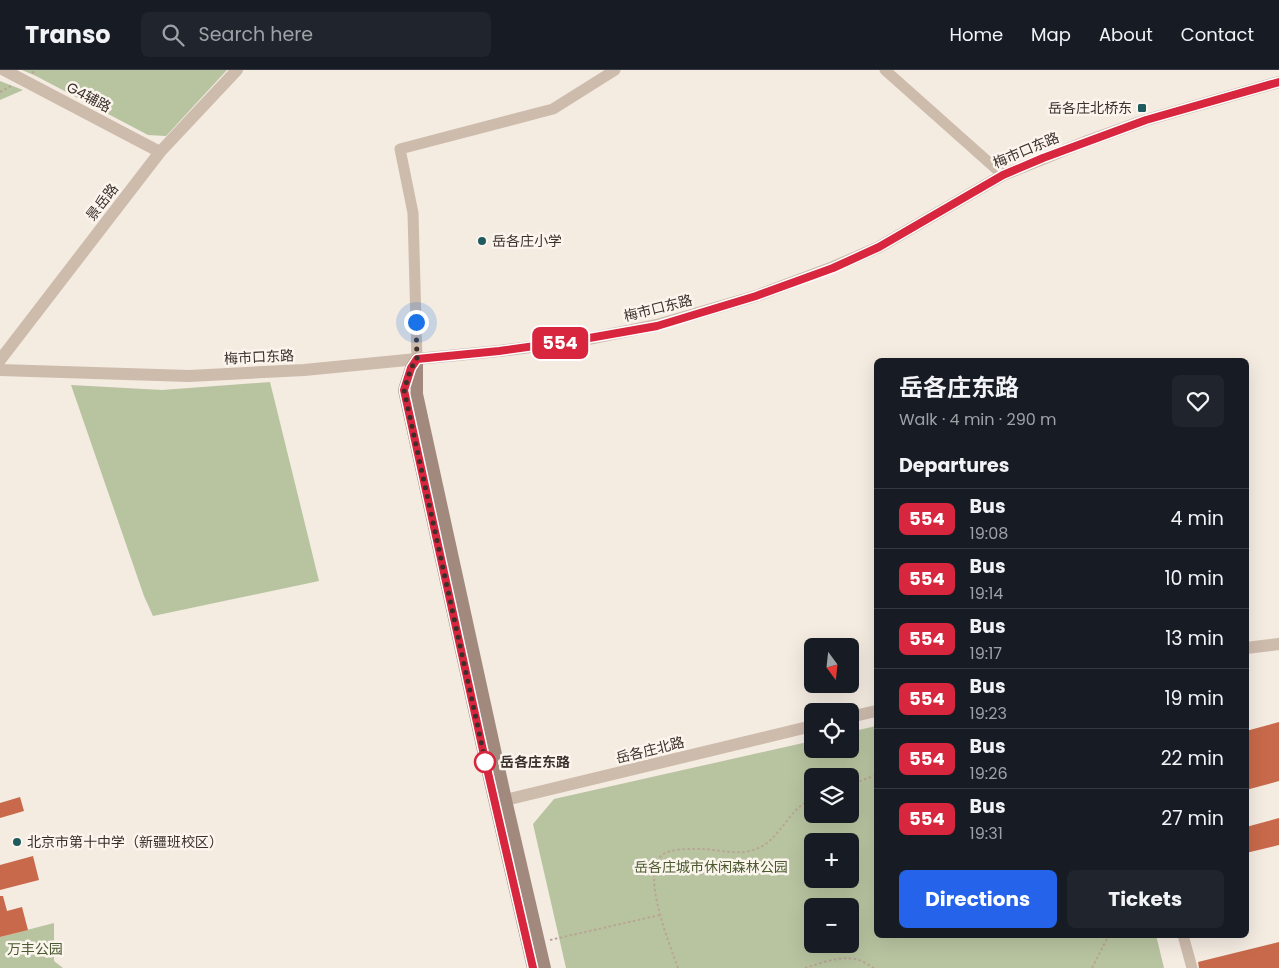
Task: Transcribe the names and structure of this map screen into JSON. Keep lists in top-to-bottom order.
{
  "streets": {
    "street": [
      "G4辅路",
      "梅市口东路",
      "景岳路",
      "岳各庄北路"
    ]
  },
  "crossings": [
    ["G4辅路", "景岳路"]
  ],
  "parks": ["岳各庄城市休闲森林公园", "万丰公园"],
  "places": {
    "transit": ["岳各庄北桥东"],
    "other": ["岳各庄小学", "岳各庄东路", "北京市第十中学（新疆班校区）"]
  },
  "lines": ["bus line 554"],
  "north": "bottom",
  "page": {
    "header": "Transo",
    "search": "Search here",
    "nav": [
      "Home",
      "Map",
      "About",
      "Contact"
    ],
    "on_map": "554",
    "heading": [
      ["岳各庄东路", "Walk · 4 min · 290 m"],
      "Departures"
    ],
    "list": [
      {
        "mark": "554",
        "name": "Bus",
        "note": "19:08",
        "value": "4 min"
      },
      {
        "mark": "554",
        "name": "Bus",
        "note": "19:14",
        "value": "10 min"
      },
      {
        "mark": "554",
        "name": "Bus",
        "note": "19:17",
        "value": "13 min"
      },
      {
        "mark": "554",
        "name": "Bus",
        "note": "19:23",
        "value": "19 min"
      },
      {
        "mark": "554",
        "name": "Bus",
        "note": "19:26",
        "value": "22 min"
      },
      {
        "mark": "554",
        "name": "Bus",
        "note": "19:31",
        "value": "27 min"
      }
    ],
    "map_buttons": ["+", "−"],
    "buttons": ["Directions", "Tickets"]
  }
}
